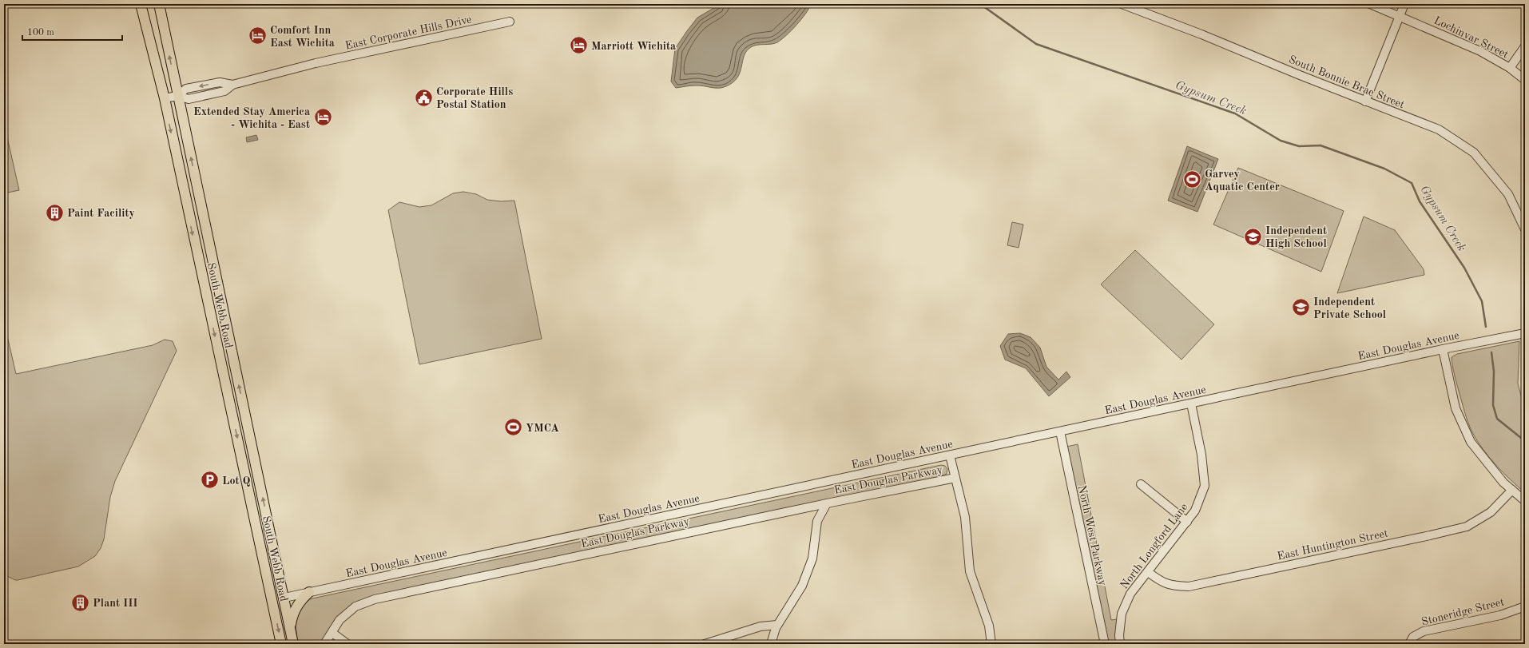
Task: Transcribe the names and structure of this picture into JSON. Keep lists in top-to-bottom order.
{
  "streets": {
    "main road": ["South Webb Road"],
    "street": [
      "East Corporate Hills Drive",
      "Lochinvar Street",
      "South Bonnie Brae Street",
      "East Douglas Avenue",
      "East Douglas Parkway",
      "North West Parkway",
      "East Huntington Street",
      "North Longford Lane",
      "Stoneridge Street"
    ]
  },
  "crossings": [
    ["East Corporate Hills Drive", "South Webb Road"],
    ["South Webb Road", "East Douglas Avenue"],
    ["East Douglas Avenue", "North West Parkway"],
    ["East Douglas Avenue", "North Longford Lane"],
    ["East Huntington Street", "North Longford Lane"]
  ],
  "water": ["Gypsum Creek"],
  "places": {
    "hotel": ["Comfort Inn East Wichita", "Marriott Wichita", "Extended Stay America - Wichita - East"],
    "public building": ["Corporate Hills Postal Station"],
    "sports": ["Garvey Aquatic Center", "YMCA"],
    "building": ["Paint Facility", "Plant III"],
    "school or university": ["Independent High School", "Independent Private School"],
    "parking": ["Lot Q"]
  },
  "scale_bar": "100 m"
}
